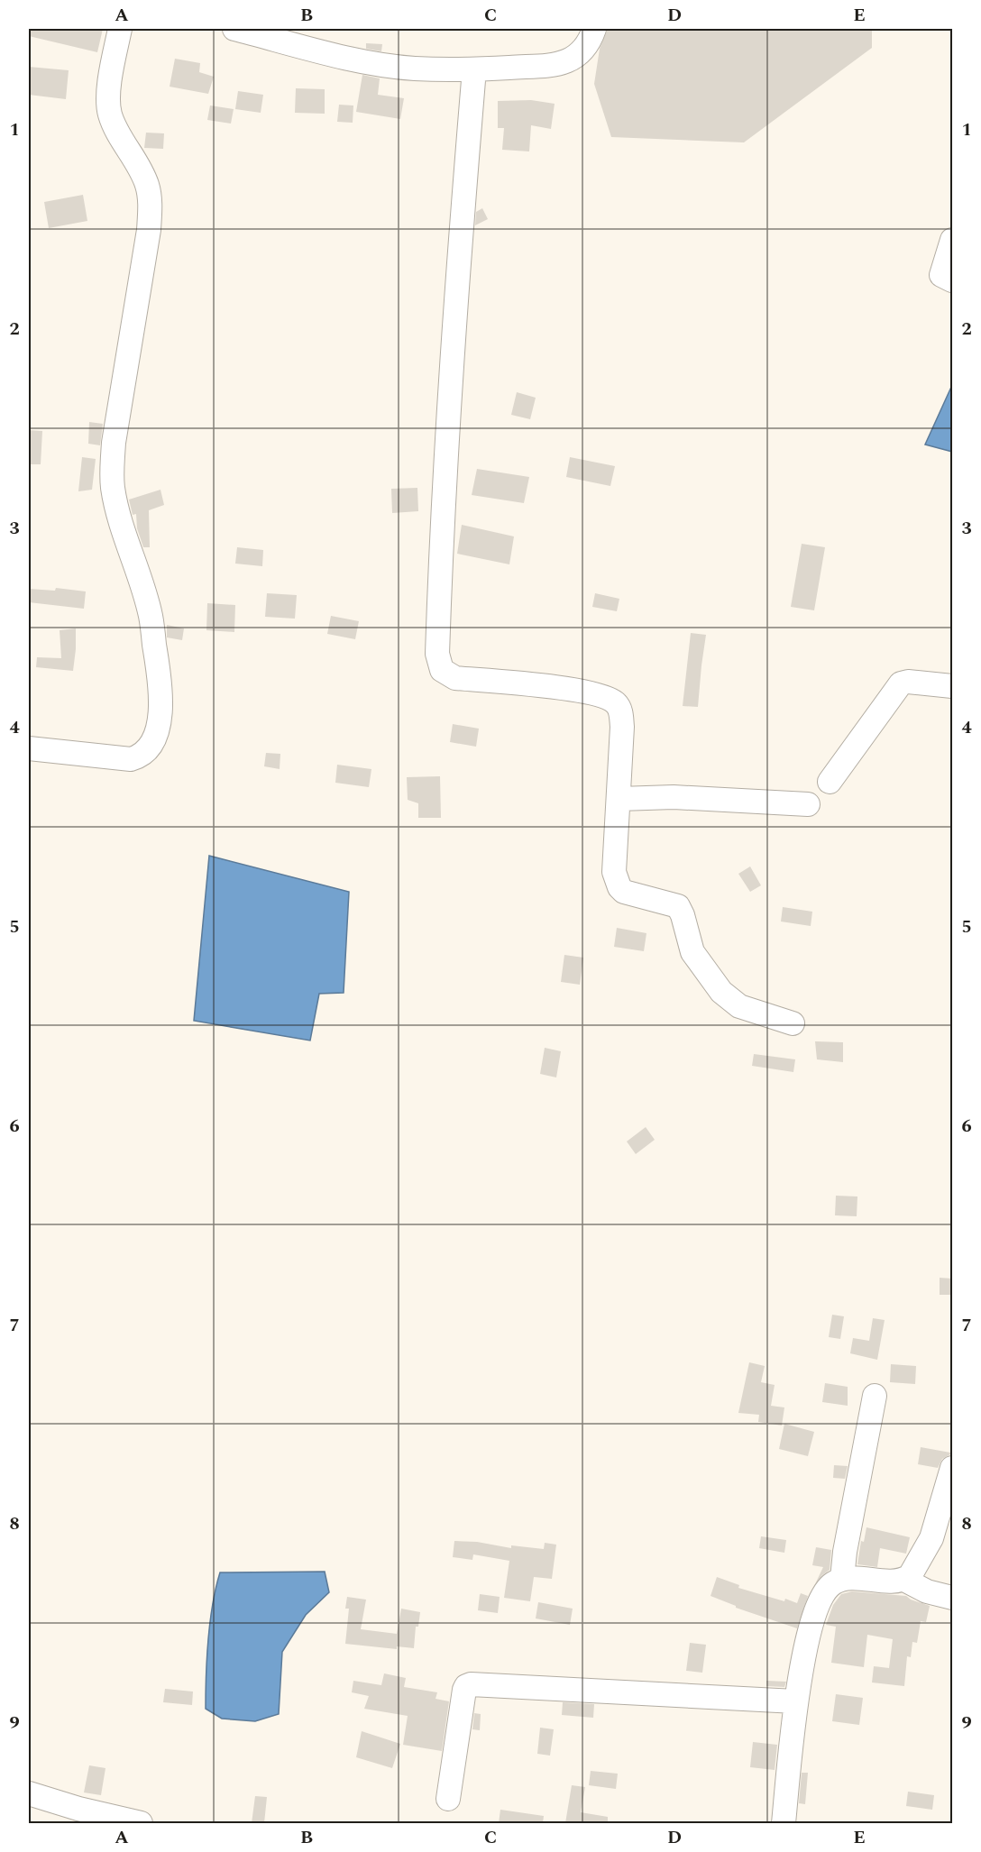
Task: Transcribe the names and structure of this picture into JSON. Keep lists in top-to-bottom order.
{
  "grid": {
    "columns": [
      "A",
      "B",
      "C",
      "D",
      "E"
    ],
    "rows": [
      "1",
      "2",
      "3",
      "4",
      "5",
      "6",
      "7",
      "8",
      "9"
    ]
  }
}
